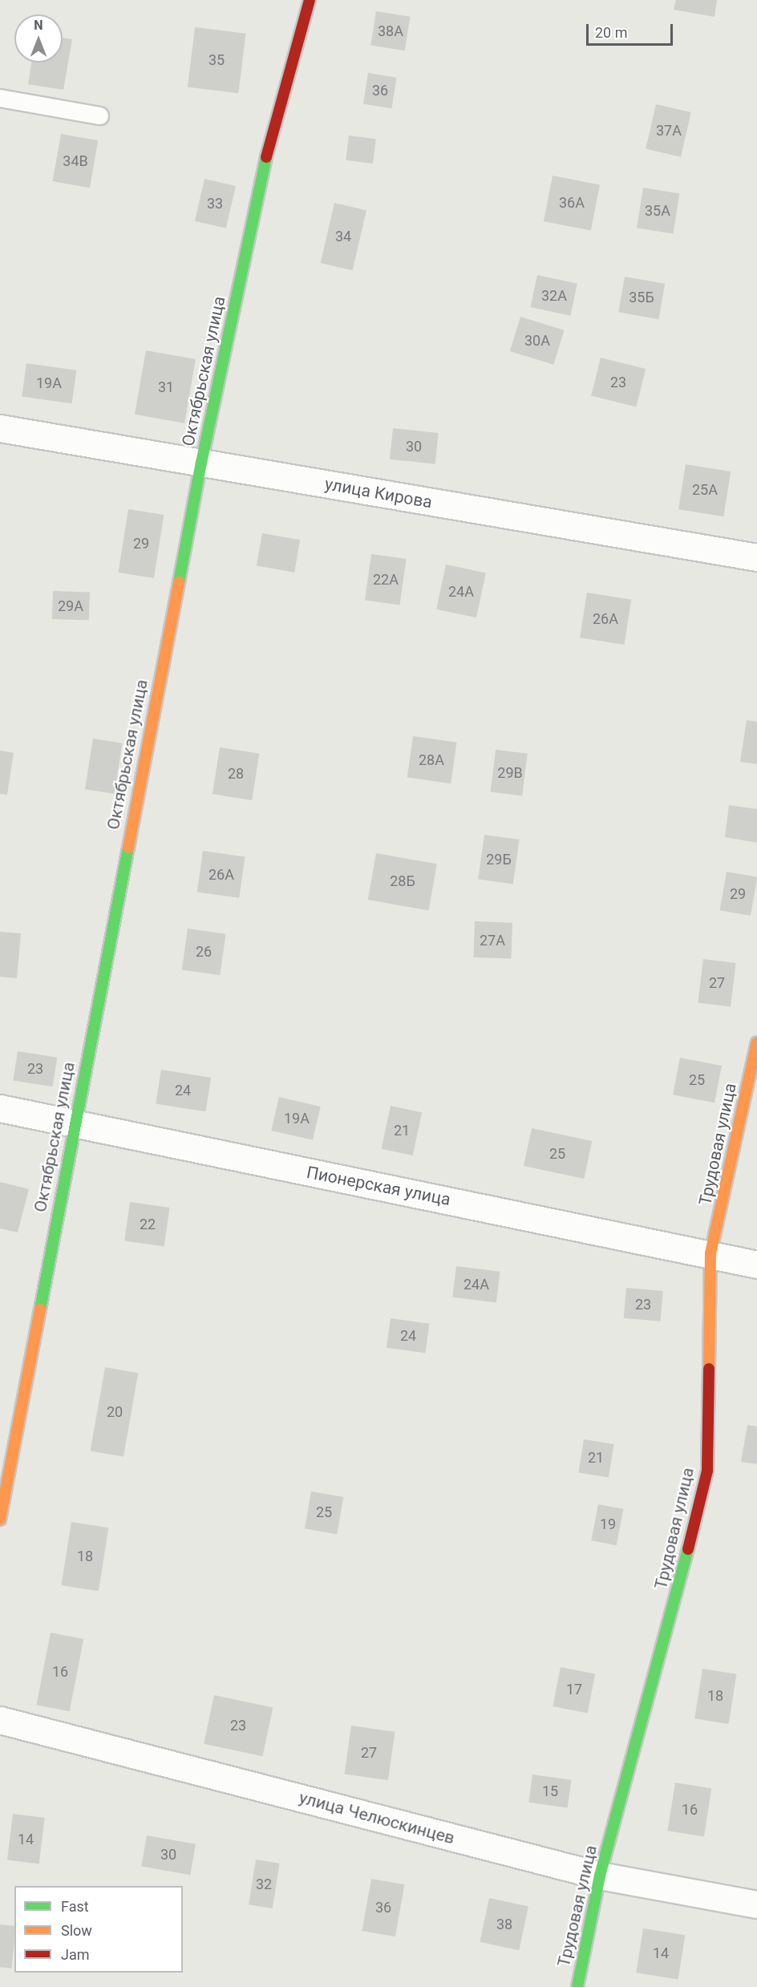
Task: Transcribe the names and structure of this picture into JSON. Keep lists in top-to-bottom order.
{
  "streets": {
    "street": [
      "Октябрьская улица",
      "улица Кирова",
      "Трудовая улица",
      "Пионерская улица",
      "улица Челюскинцев"
    ]
  },
  "crossings": [
    ["Октябрьская улица", "улица Кирова"],
    ["Октябрьская улица", "Пионерская улица"],
    ["Трудовая улица", "Пионерская улица"],
    ["Трудовая улица", "улица Челюскинцев"]
  ],
  "house_numbers": [
    "38А",
    "35",
    "36",
    "37А",
    "34В",
    "36А",
    "33",
    "35А",
    "34",
    "32А",
    "35Б",
    "30А",
    "23",
    "19А",
    "31",
    "30",
    "25А",
    "29",
    "22А",
    "24А",
    "29А",
    "26А",
    "28А",
    "29В",
    "28",
    "29Б",
    "26А",
    "28Б",
    "29",
    "27А",
    "26",
    "27",
    "23",
    "25",
    "24",
    "19А",
    "21",
    "25",
    "22",
    "24А",
    "23",
    "24",
    "20",
    "21",
    "25",
    "19",
    "18",
    "16",
    "17",
    "18",
    "23",
    "27",
    "15",
    "16",
    "14",
    "30",
    "32",
    "36",
    "38",
    "14"
  ],
  "legend": ["Fast", "Slow", "Jam"],
  "scale_bar": "20 m",
  "north": "top"
}
